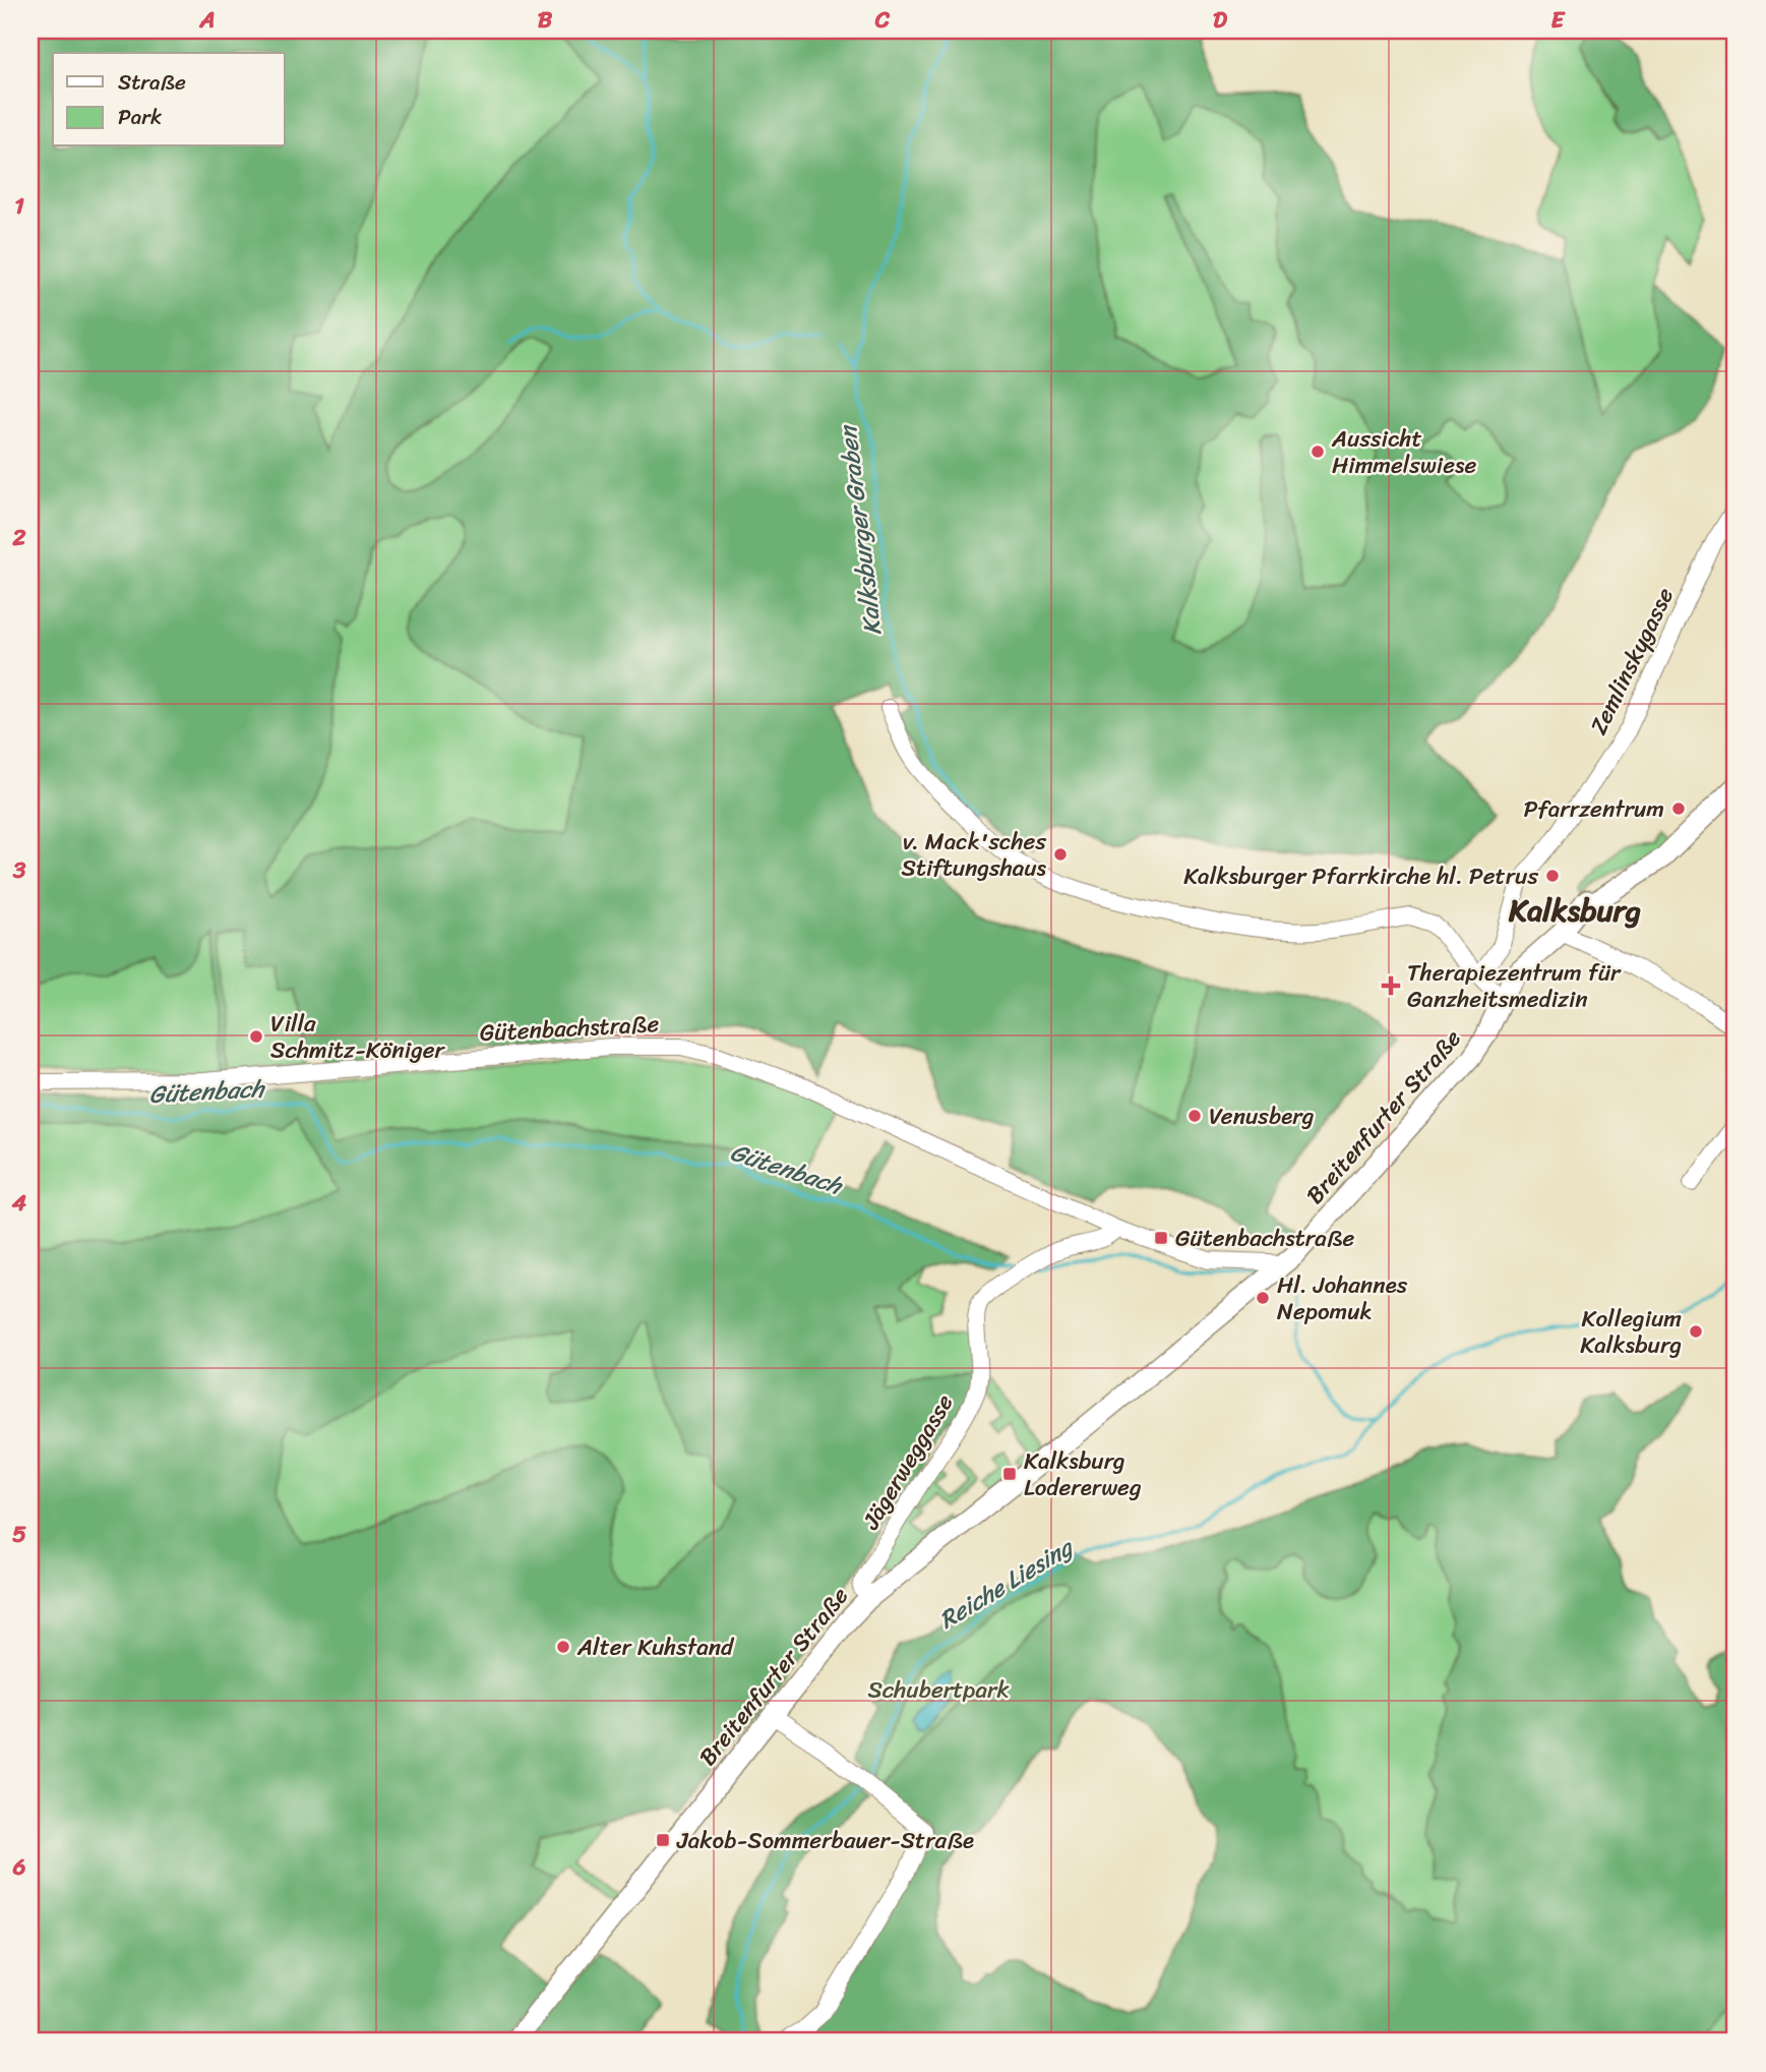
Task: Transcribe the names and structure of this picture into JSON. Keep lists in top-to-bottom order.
{
  "streets": {
    "main road": ["Breitenfurter Straße"],
    "street": ["Zemlinskygasse", "Gütenbachstraße", "Jägerweggasse"]
  },
  "crossings": [
    ["Gütenbachstraße", "Breitenfurter Straße"],
    ["Gütenbachstraße", "Jägerweggasse"],
    ["Breitenfurter Straße", "Jägerweggasse"]
  ],
  "districts": ["Kalksburg"],
  "water": ["Kalksburger Graben", "Gütenbach", "Reiche Liesing"],
  "parks": ["Schubertpark"],
  "places": {
    "other": [
      "Aussicht Himmelswiese",
      "Pfarrzentrum",
      "v. Mack'sches Stiftungshaus",
      "Kalksburger Pfarrkirche hl. Petrus",
      "Villa Schmitz-Königer",
      "Venusberg",
      "Hl. Johannes Nepomuk",
      "Kollegium Kalksburg",
      "Alter Kuhstand"
    ],
    "health": ["Therapiezentrum für Ganzheitsmedizin"],
    "transit": ["Gütenbachstraße", "Kalksburg Lodererweg", "Jakob-Sommerbauer-Straße"]
  },
  "legend": ["Straße", "Park"],
  "grid": {
    "columns": [
      "A",
      "B",
      "C",
      "D",
      "E"
    ],
    "rows": [
      "1",
      "2",
      "3",
      "4",
      "5",
      "6"
    ]
  }
}
